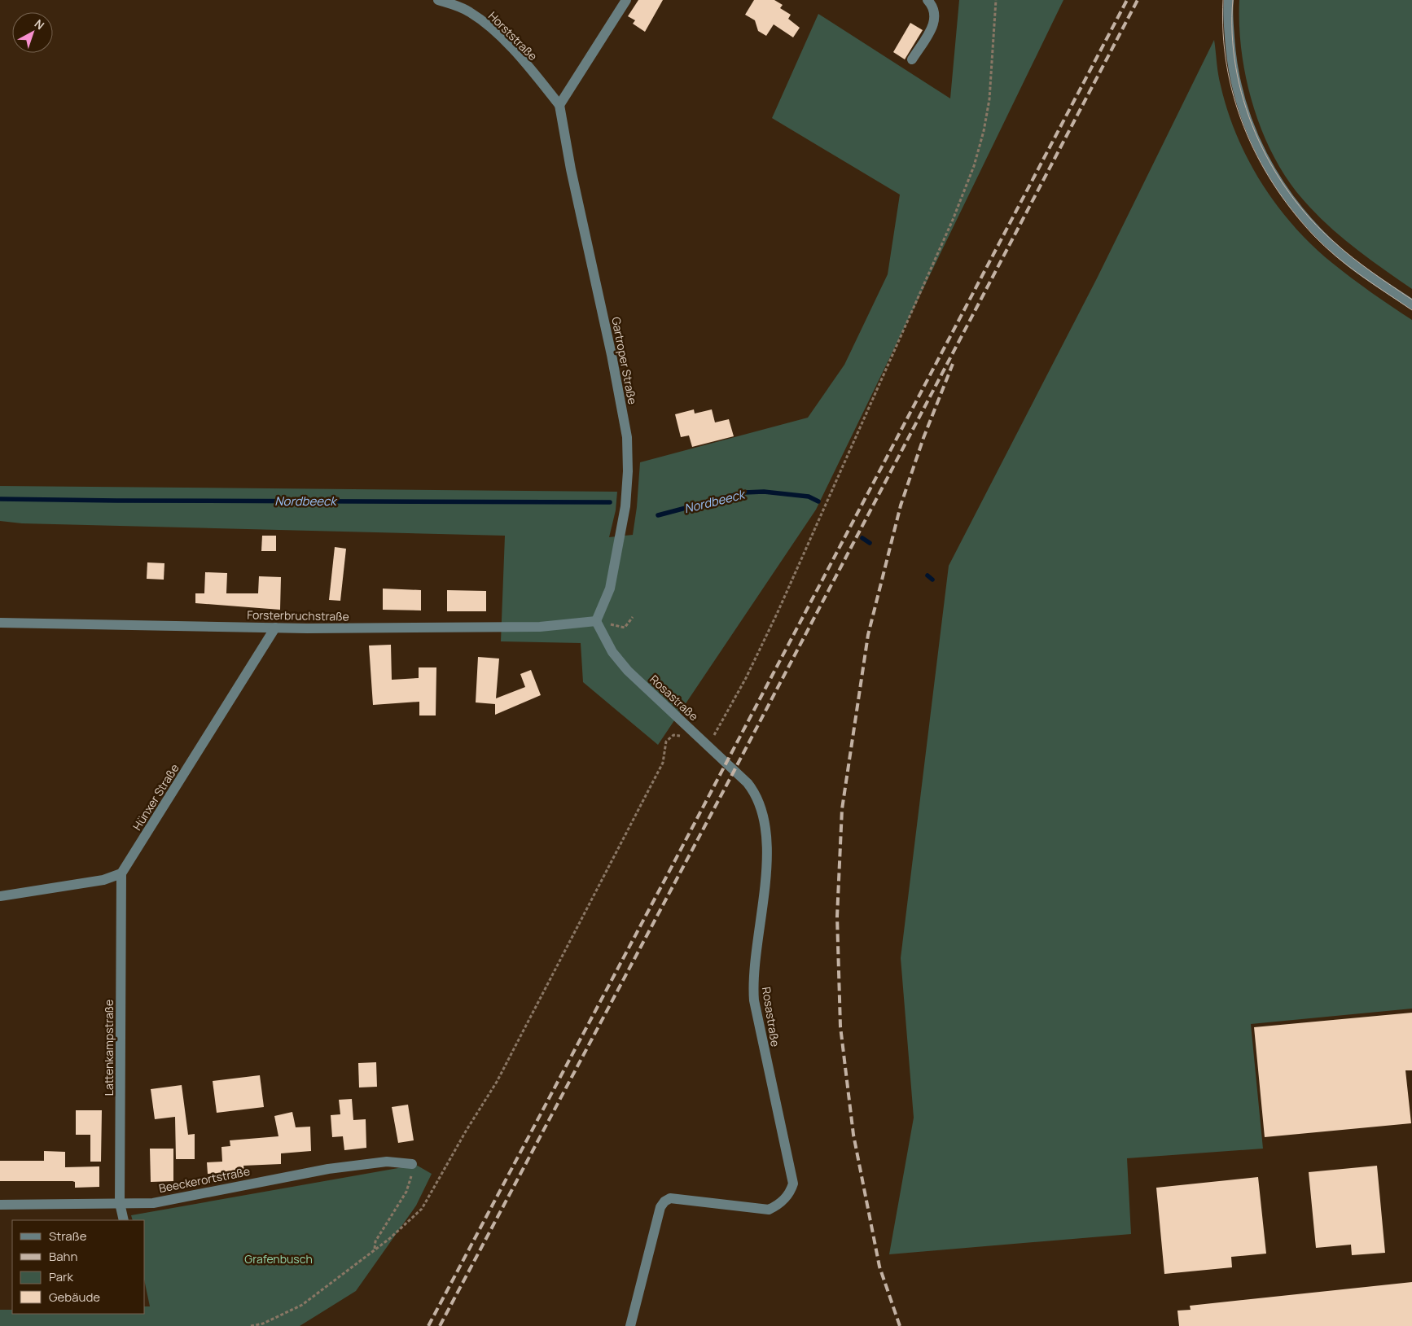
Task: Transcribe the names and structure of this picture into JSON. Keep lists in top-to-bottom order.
{
  "streets": {
    "street": [
      "Horststraße",
      "Gartroper Straße",
      "Forsterbruchstraße",
      "Rosastraße",
      "Hünxer Straße",
      "Lattenkampstraße",
      "Beeckerortstraße"
    ]
  },
  "crossings": [
    ["Horststraße", "Gartroper Straße"],
    ["Gartroper Straße", "Forsterbruchstraße"],
    ["Gartroper Straße", "Rosastraße"],
    ["Forsterbruchstraße", "Rosastraße"],
    ["Forsterbruchstraße", "Hünxer Straße"],
    ["Hünxer Straße", "Lattenkampstraße"],
    ["Lattenkampstraße", "Beeckerortstraße"]
  ],
  "water": ["Nordbeeck"],
  "parks": ["Grafenbusch"],
  "legend": [
    "Straße",
    "Bahn",
    "Park",
    "Gebäude"
  ],
  "north": "top right"
}
